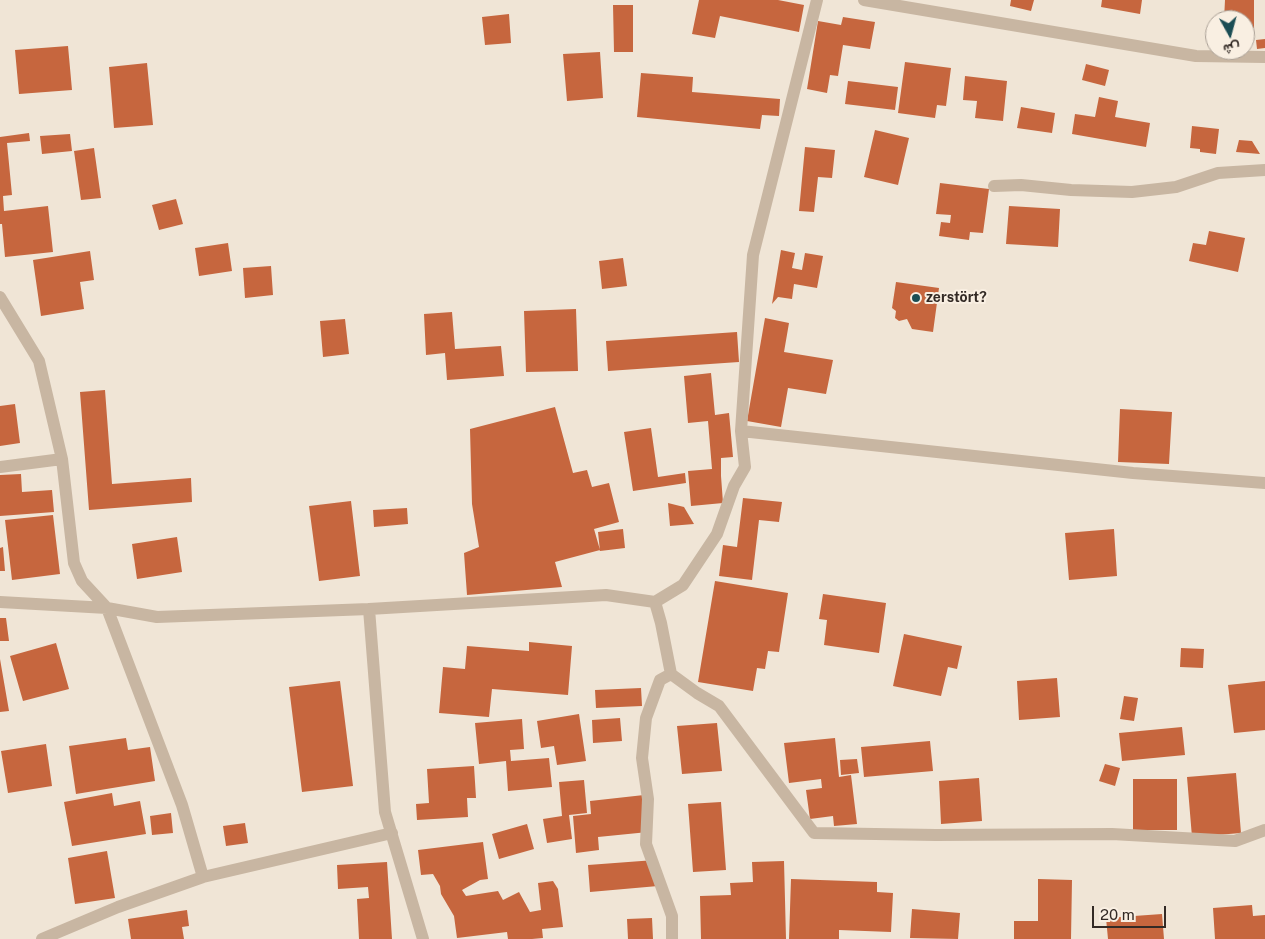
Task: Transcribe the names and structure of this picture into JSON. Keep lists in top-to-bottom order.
{
  "places": ["zerstört?"],
  "scale_bar": "20 m",
  "north": "bottom"
}
